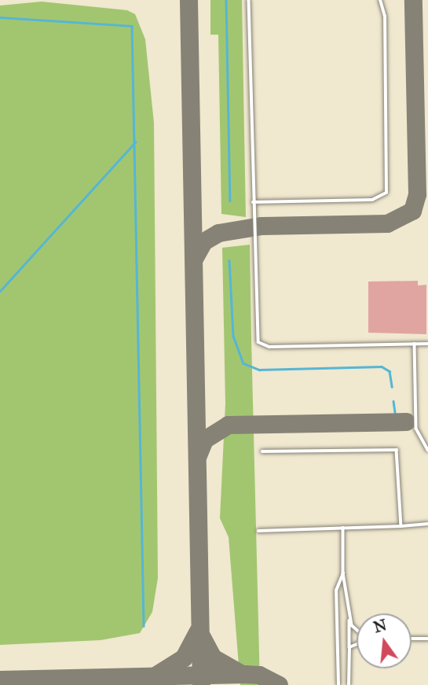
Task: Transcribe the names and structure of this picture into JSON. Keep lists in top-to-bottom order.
{
  "north": "top"
}
